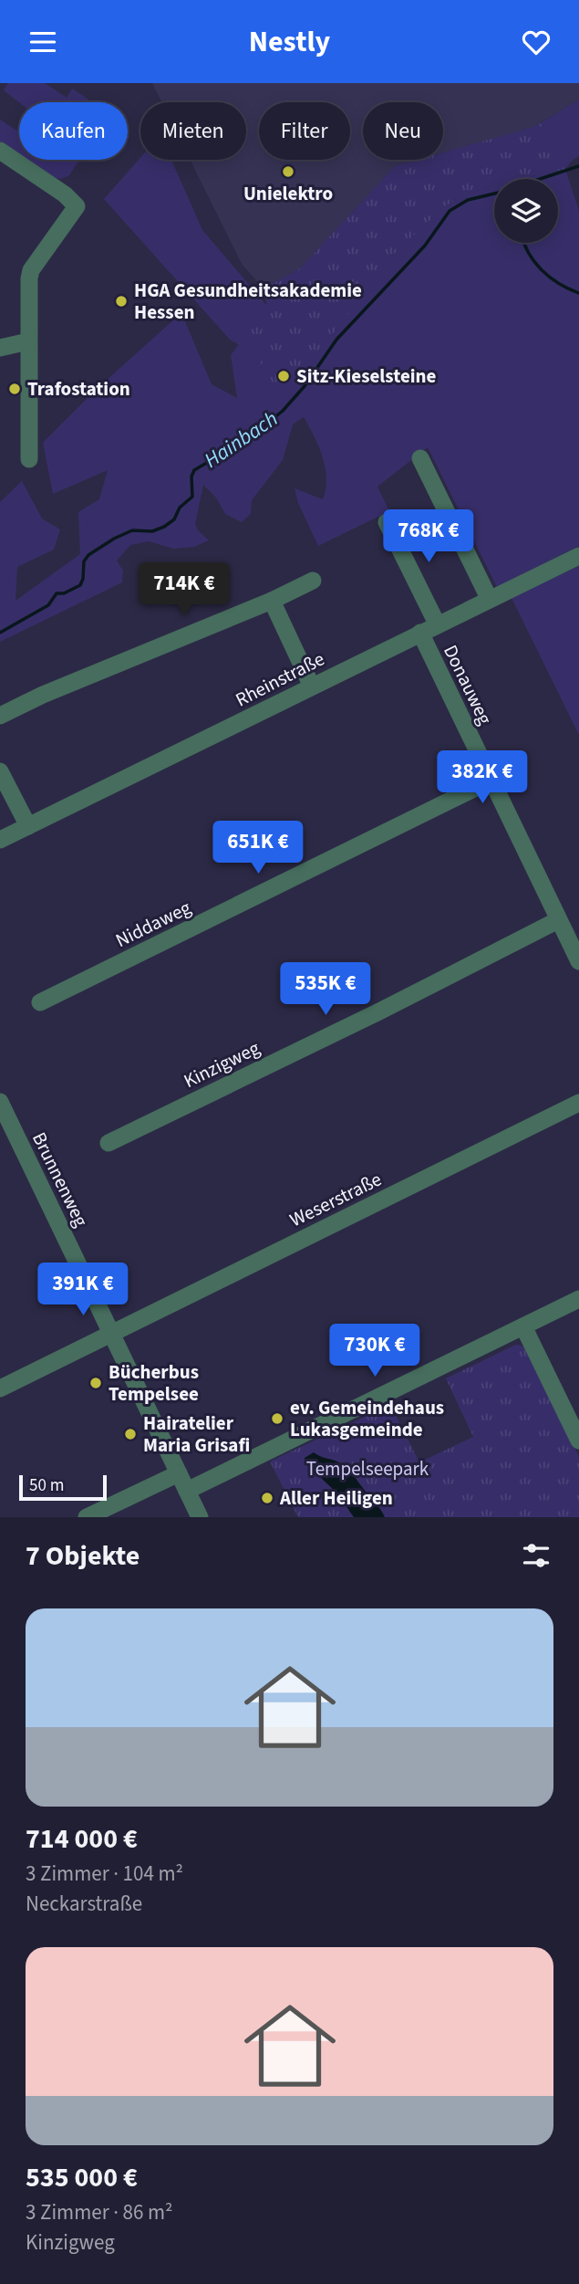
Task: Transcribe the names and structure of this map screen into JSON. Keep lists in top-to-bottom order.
{
  "streets": {
    "street": [
      "Rheinstraße",
      "Donauweg",
      "Niddaweg",
      "Kinzigweg",
      "Brunnenweg",
      "Weserstraße"
    ]
  },
  "crossings": [
    ["Rheinstraße", "Donauweg"],
    ["Donauweg", "Niddaweg"],
    ["Donauweg", "Kinzigweg"],
    ["Brunnenweg", "Weserstraße"]
  ],
  "water": ["Hainbach"],
  "parks": ["Tempelseepark"],
  "places": [
    "Unielektro",
    "HGA Gesundheitsakademie Hessen",
    "Sitz-Kieselsteine",
    "Trafostation",
    "Bücherbus Tempelsee",
    "ev. Gemeindehaus Lukasgemeinde",
    "Hairatelier Maria Grisafi",
    "Aller Heiligen"
  ],
  "scale_bar": "50 m",
  "page": {
    "header": "Nestly",
    "chip": [
      "Kaufen",
      "Mieten",
      "Filter",
      "Neu"
    ],
    "price": [
      "768K €",
      "714K €",
      "382K €",
      "651K €",
      "535K €",
      "391K €",
      "730K €"
    ],
    "scale": "50 m",
    "heading": "7 Objekte",
    "list": [
      {
        "name": "714 000 €",
        "note": "3 Zimmer · 104 m² · Neckarstraße"
      },
      {
        "name": "535 000 €",
        "note": "3 Zimmer · 86 m² · Kinzigweg"
      }
    ]
  }
}
